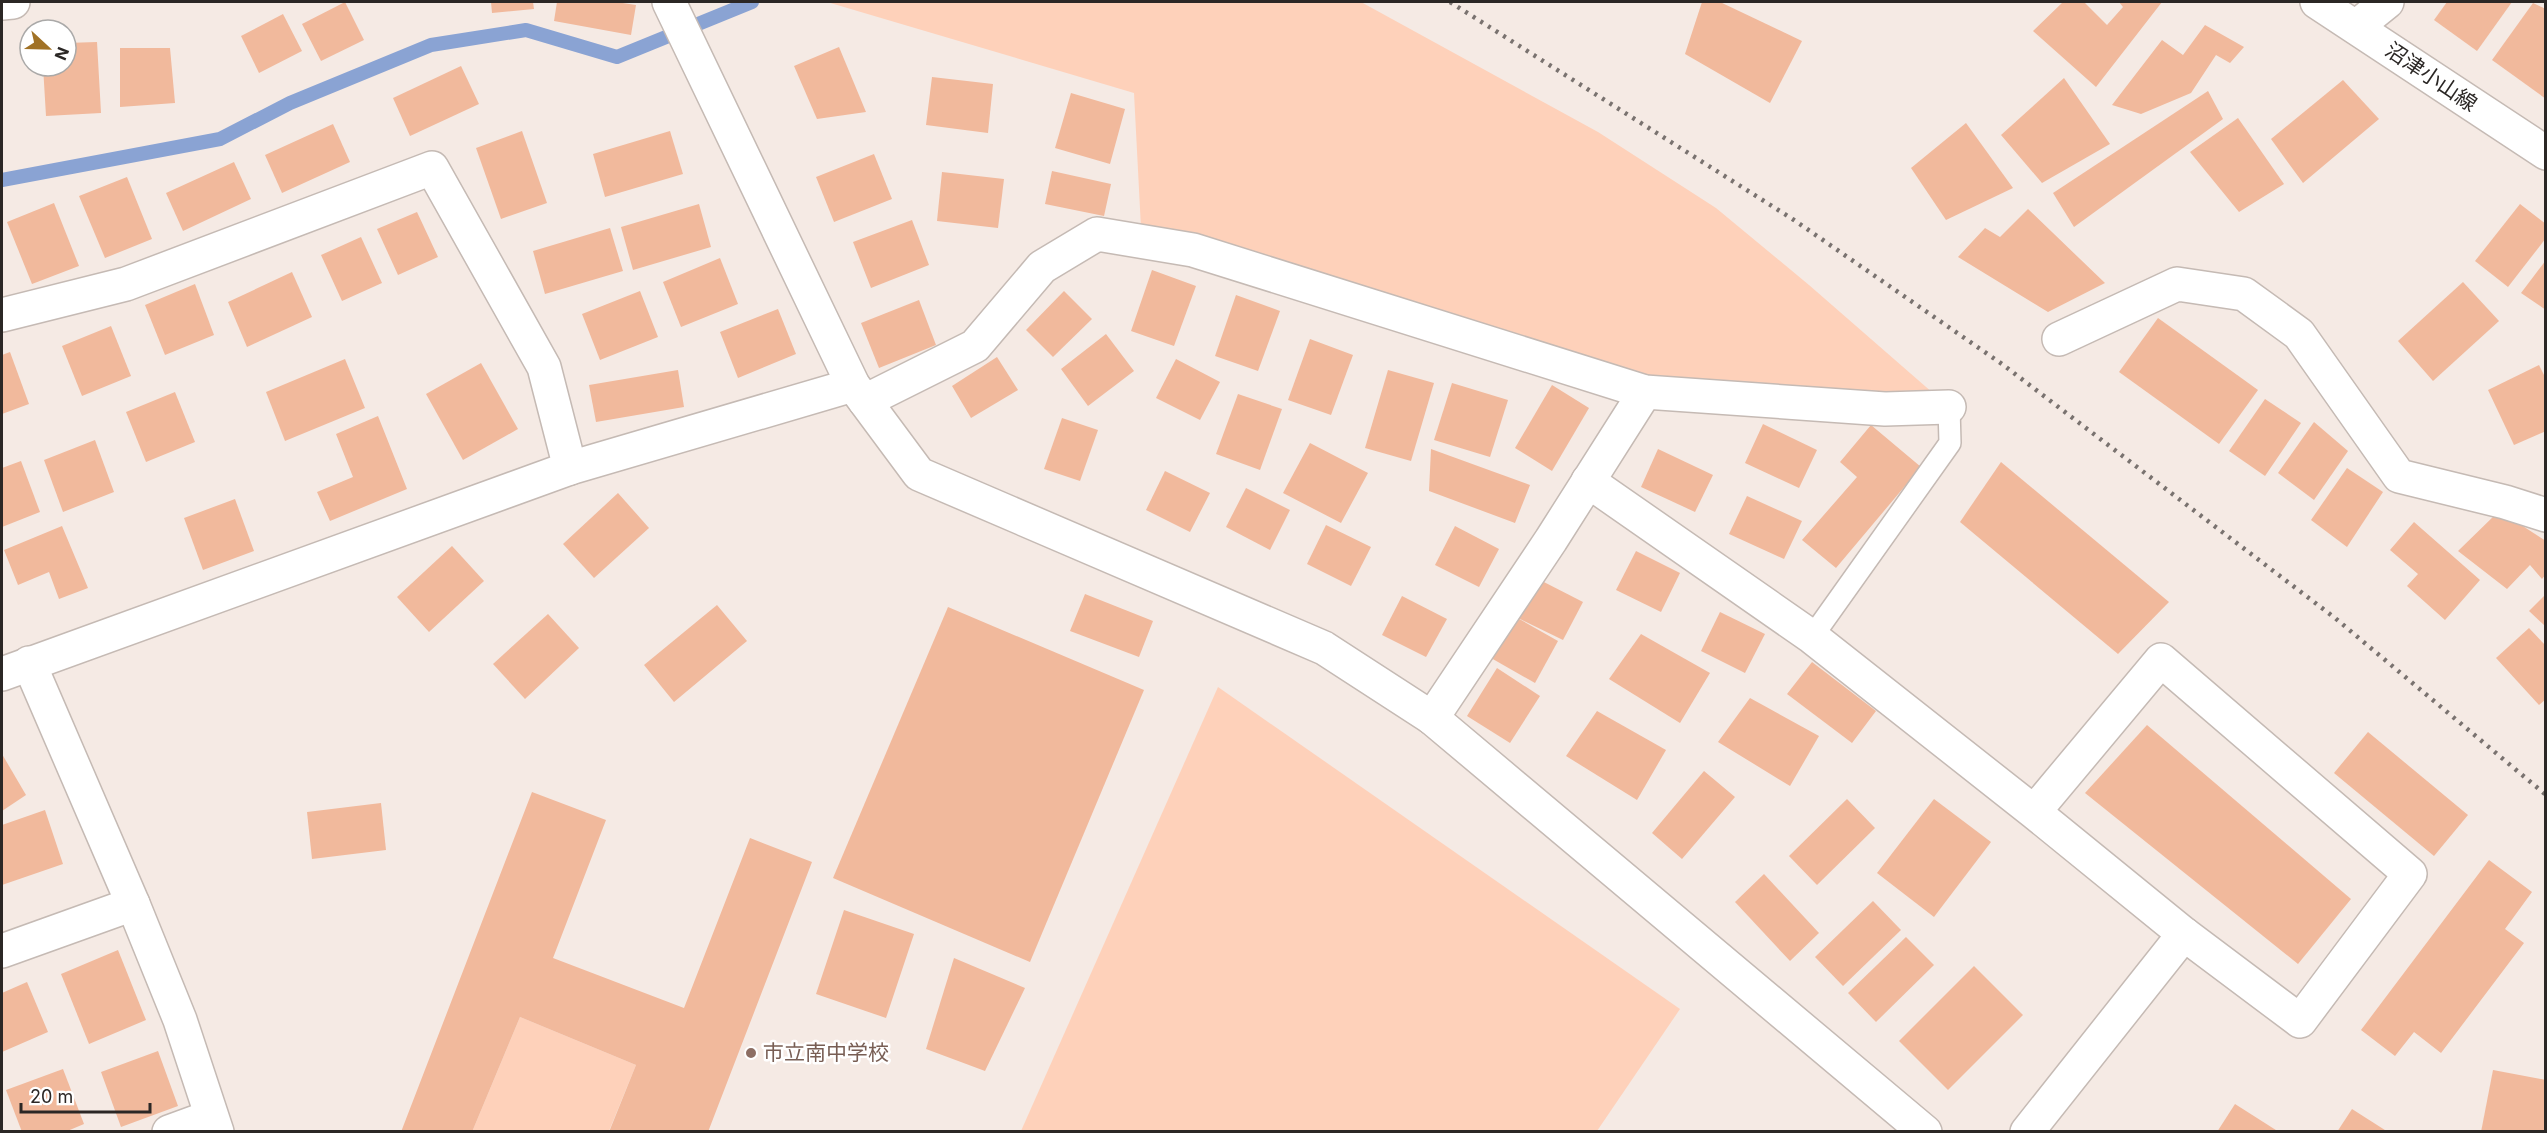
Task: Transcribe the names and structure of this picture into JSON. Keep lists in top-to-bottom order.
{
  "streets": {
    "street": ["沼津小山線"]
  },
  "places": ["市立南中学校"],
  "scale_bar": "20 m",
  "north": "right"
}
